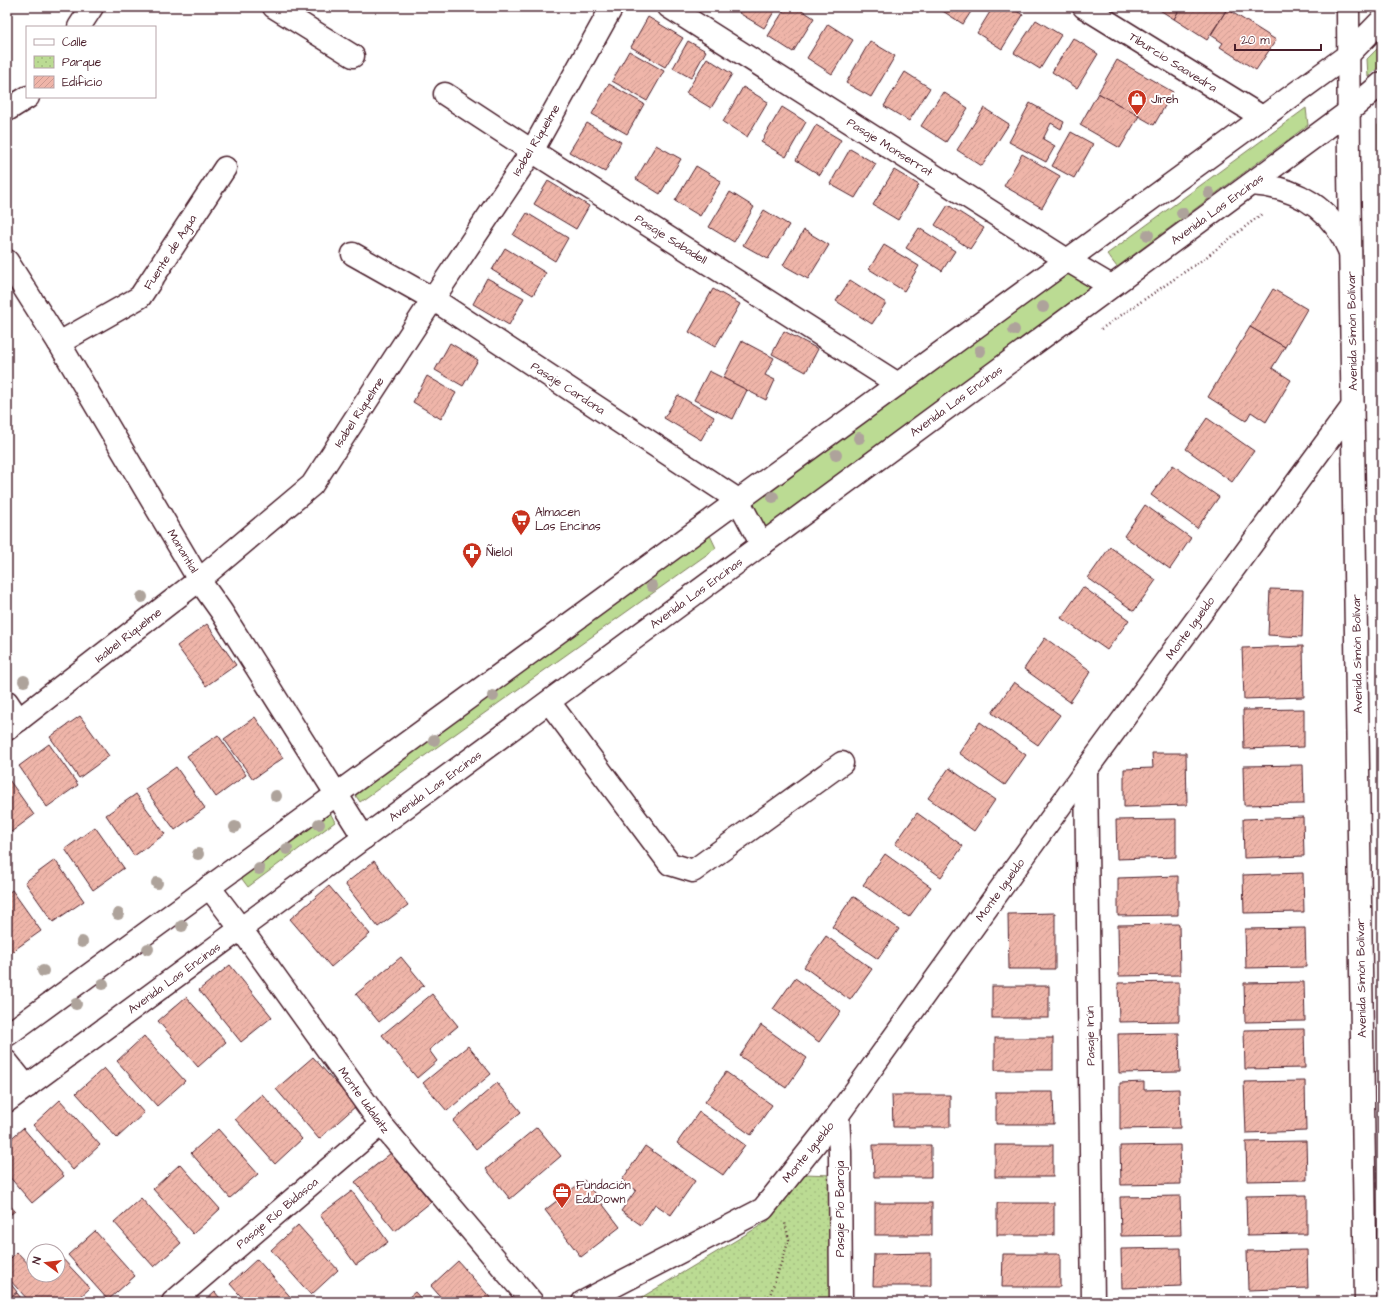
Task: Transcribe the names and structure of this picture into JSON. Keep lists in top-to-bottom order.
{
  "streets": {
    "street": [
      "Tiburcio Saavedra",
      "Isabel Riquelme",
      "Pasaje Monserrat",
      "Avenida Las Encinas",
      "Pasaje Sabadell",
      "Fuente de Agua",
      "Avenida Simón Bolívar",
      "Pasaje Cardona",
      "Manantial",
      "Monte Igueldo",
      "Pasaje Irún",
      "Monte Udalaitz",
      "Pasaje Pío Baroja",
      "Pasaje Río Bidasoa"
    ]
  },
  "crossings": [
    ["Isabel Riquelme", "Pasaje Sabadell"],
    ["Isabel Riquelme", "Pasaje Cardona"],
    ["Isabel Riquelme", "Manantial"],
    ["Pasaje Monserrat", "Avenida Las Encinas"],
    ["Avenida Las Encinas", "Avenida Simón Bolívar"],
    ["Avenida Las Encinas", "Pasaje Cardona"],
    ["Avenida Las Encinas", "Manantial"],
    ["Avenida Las Encinas", "Monte Udalaitz"],
    ["Fuente de Agua", "Manantial"],
    ["Avenida Simón Bolívar", "Monte Igueldo"],
    ["Monte Igueldo", "Pasaje Irún"],
    ["Monte Igueldo", "Pasaje Pío Baroja"],
    ["Monte Udalaitz", "Pasaje Río Bidasoa"]
  ],
  "places": {
    "shop": ["Jireh"],
    "supermarket": ["Almacen Las Encinas"],
    "pharmacy": ["Ñielol"],
    "office": ["Fundación EduDown"]
  },
  "legend": ["Calle", "Parque", "Edificio"],
  "scale_bar": "20 m",
  "north": "left"
}
